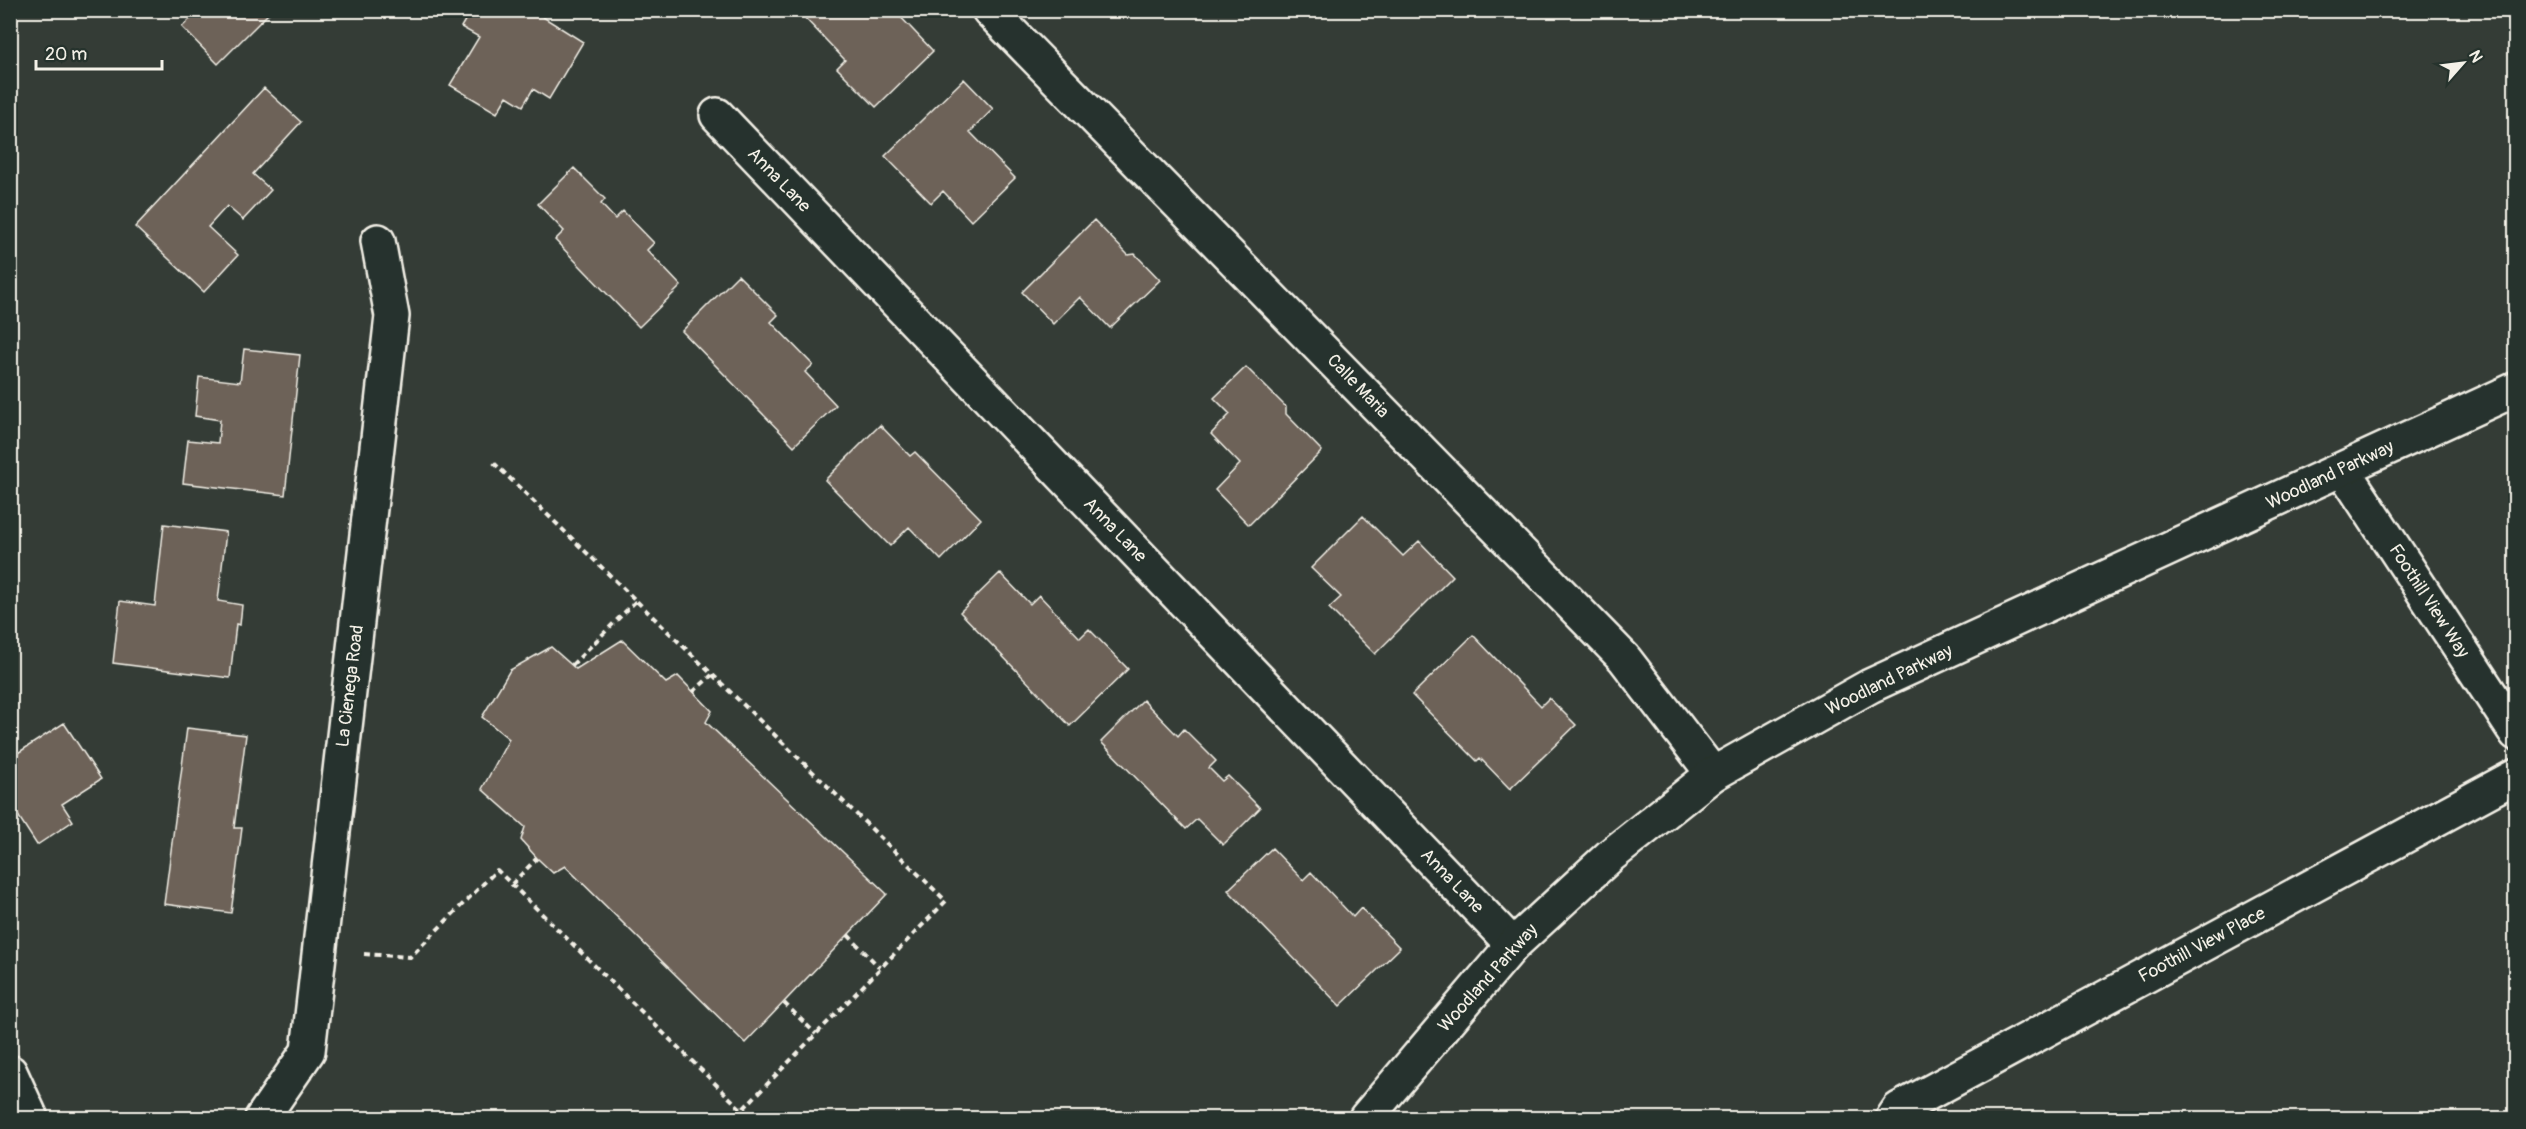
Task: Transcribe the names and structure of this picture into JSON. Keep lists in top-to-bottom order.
{
  "streets": {
    "street": [
      "Anna Lane",
      "Calle Maria",
      "Woodland Parkway",
      "Foothill View Way",
      "La Cienega Road",
      "Foothill View Place"
    ]
  },
  "crossings": [
    ["Anna Lane", "Woodland Parkway"],
    ["Calle Maria", "Woodland Parkway"],
    ["Woodland Parkway", "Foothill View Way"]
  ],
  "scale_bar": "20 m",
  "north": "top right"
}
